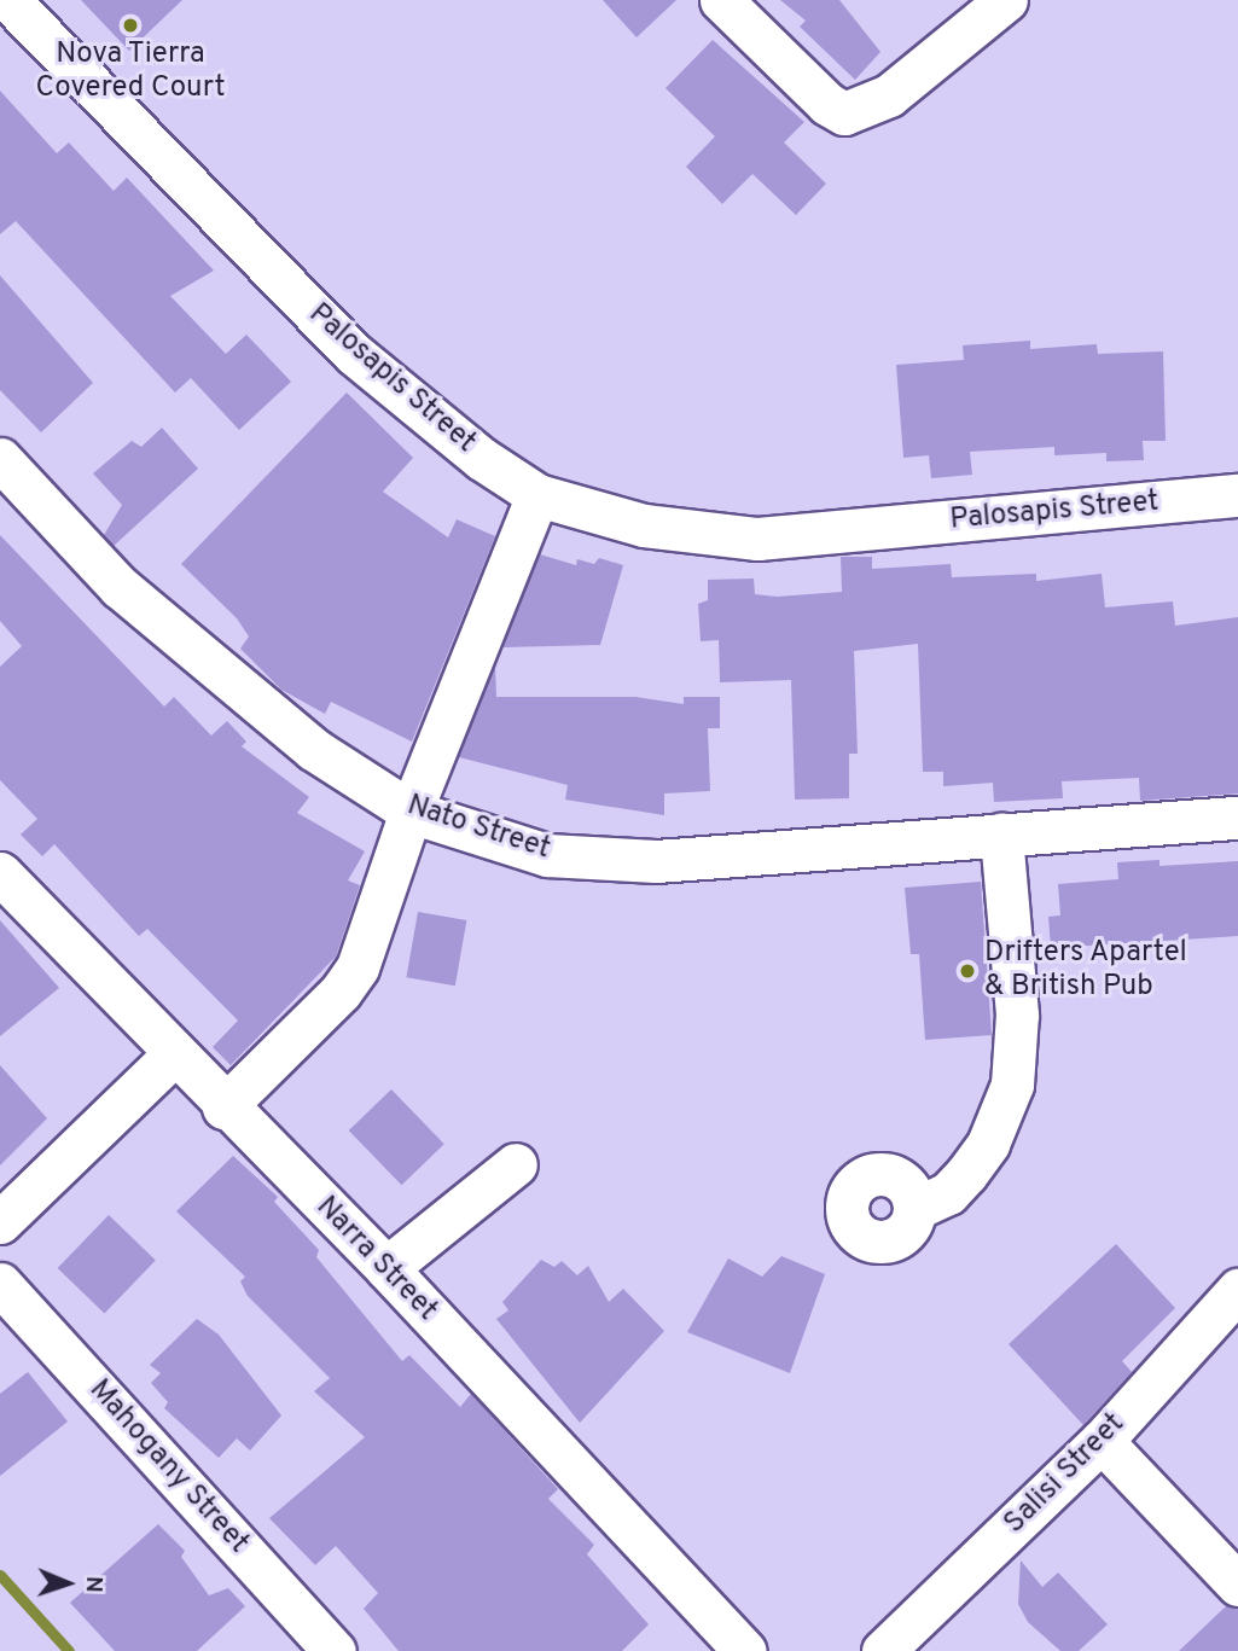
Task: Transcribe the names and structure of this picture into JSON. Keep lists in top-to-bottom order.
{
  "streets": {
    "street": [
      "Palosapis Street",
      "Nato Street",
      "Narra Street",
      "Mahogany Street",
      "Salisi Street"
    ]
  },
  "places": ["Nova Tierra Covered Court", "Drifters Apartel & British Pub"],
  "north": "right"
}
